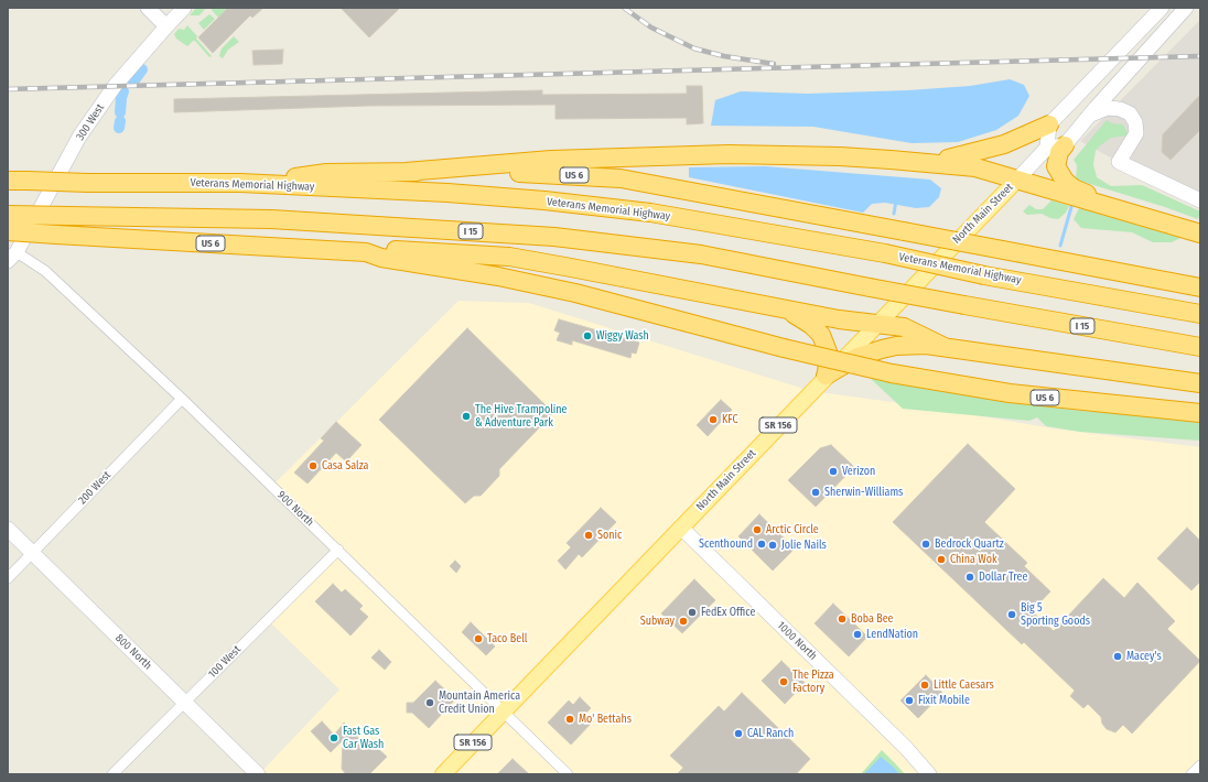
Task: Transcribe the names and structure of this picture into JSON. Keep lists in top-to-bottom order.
{
  "streets": {
    "highway": ["US 6", "Veterans Memorial Highway", "I 15"],
    "main road": ["North Main Street", "SR 156"],
    "street": [
      "300 West",
      "200 West",
      "900 North",
      "1000 North",
      "800 North",
      "100 West"
    ]
  },
  "crossings": [
    ["300 West", "900 North"],
    ["US 6", "Veterans Memorial Highway"],
    ["North Main Street", "900 North"],
    ["North Main Street", "1000 North"],
    ["200 West", "900 North"],
    ["200 West", "800 North"],
    ["900 North", "100 West"],
    ["800 North", "100 West"]
  ],
  "places": [
    "Wiggy Wash",
    "The Hive Trampoline & Adventure Park",
    "KFC",
    "Casa Salza",
    "Verizon",
    "Sherwin-Williams",
    "Arctic Circle",
    "Sonic",
    "Scenthound",
    "Bedrock Quartz",
    "Jolie Nails",
    "China Wok",
    "Dollar Tree",
    "FedEx Office",
    "Big 5 Sporting Goods",
    "Boba Bee",
    "Subway",
    "LendNation",
    "Taco Bell",
    "Macey's",
    "The Pizza Factory",
    "Little Caesars",
    "Fixit Mobile",
    "Mountain America Credit Union",
    "Mo' Bettahs",
    "CAL Ranch",
    "Fast Gas Car Wash"
  ]
}
